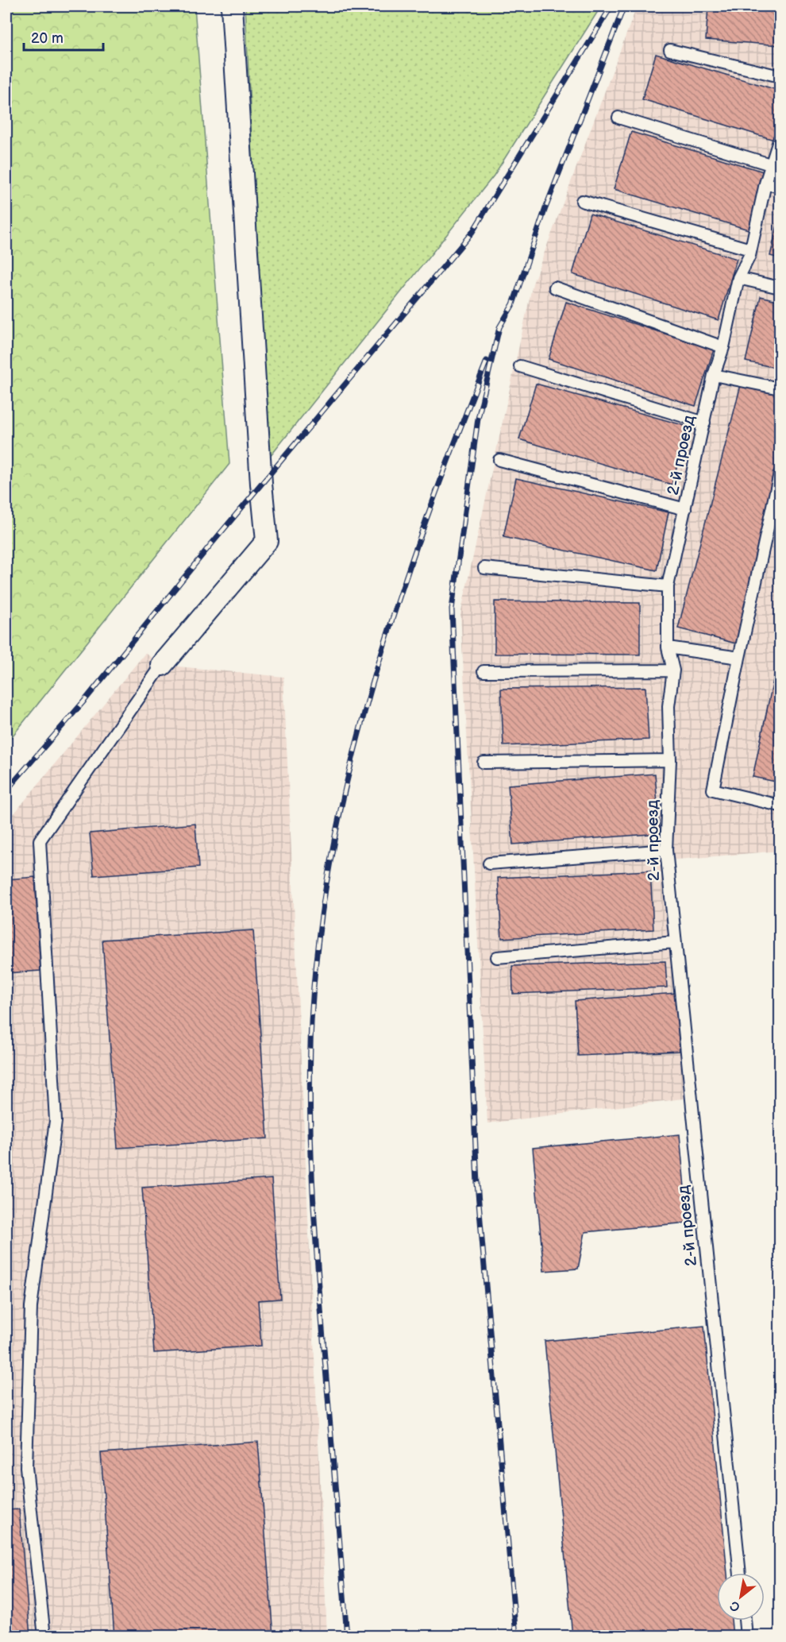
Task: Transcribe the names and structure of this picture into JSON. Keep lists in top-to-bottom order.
{
  "streets": {
    "lane": ["2-й проезд"]
  },
  "scale_bar": "20 m",
  "north": "bottom left"
}
